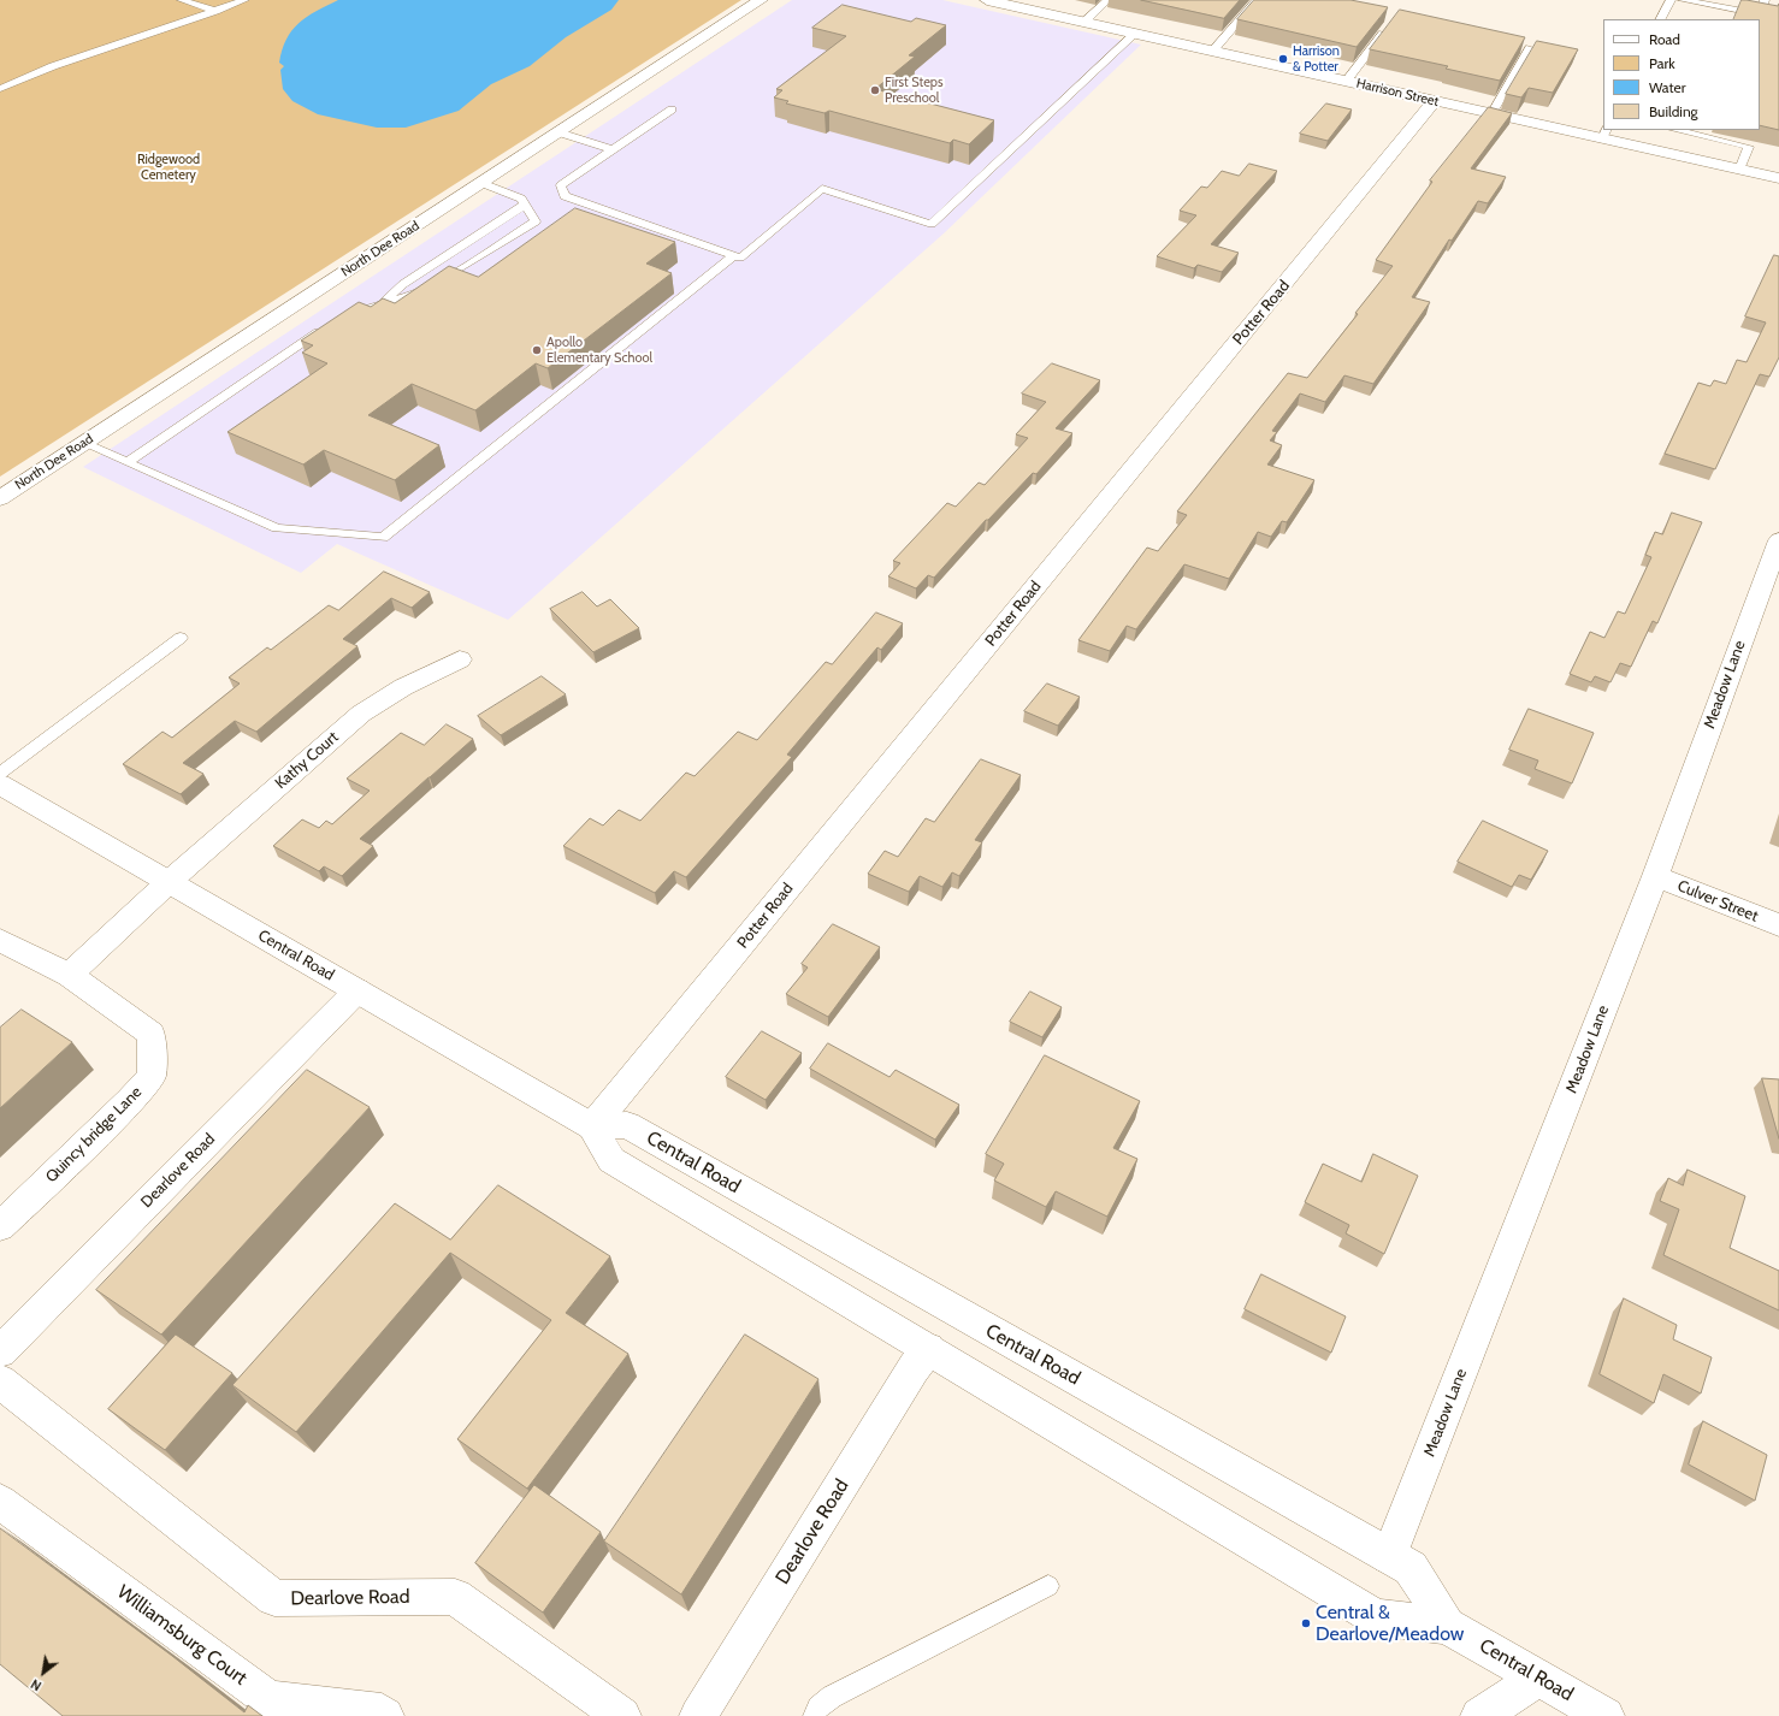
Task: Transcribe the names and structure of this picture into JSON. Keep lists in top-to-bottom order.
{
  "streets": {
    "street": [
      "Harrison Street",
      "North Dee Road",
      "Potter Road",
      "Meadow Lane",
      "Kathy Court",
      "Culver Street",
      "Central Road",
      "Quincy bridge Lane",
      "Dearlove Road",
      "Williamsburg Court"
    ]
  },
  "crossings": [
    ["Harrison Street", "Potter Road"],
    ["Potter Road", "Central Road"],
    ["Meadow Lane", "Culver Street"],
    ["Meadow Lane", "Central Road"],
    ["Kathy Court", "Central Road"],
    ["Central Road", "Dearlove Road"]
  ],
  "parks": ["Ridgewood Cemetery"],
  "places": [
    "Harrison & Potter",
    "First Steps Preschool",
    "Apollo Elementary School",
    "Central & Dearlove/Meadow"
  ],
  "legend": [
    "Road",
    "Park",
    "Water",
    "Building"
  ],
  "north": "bottom left"
}
